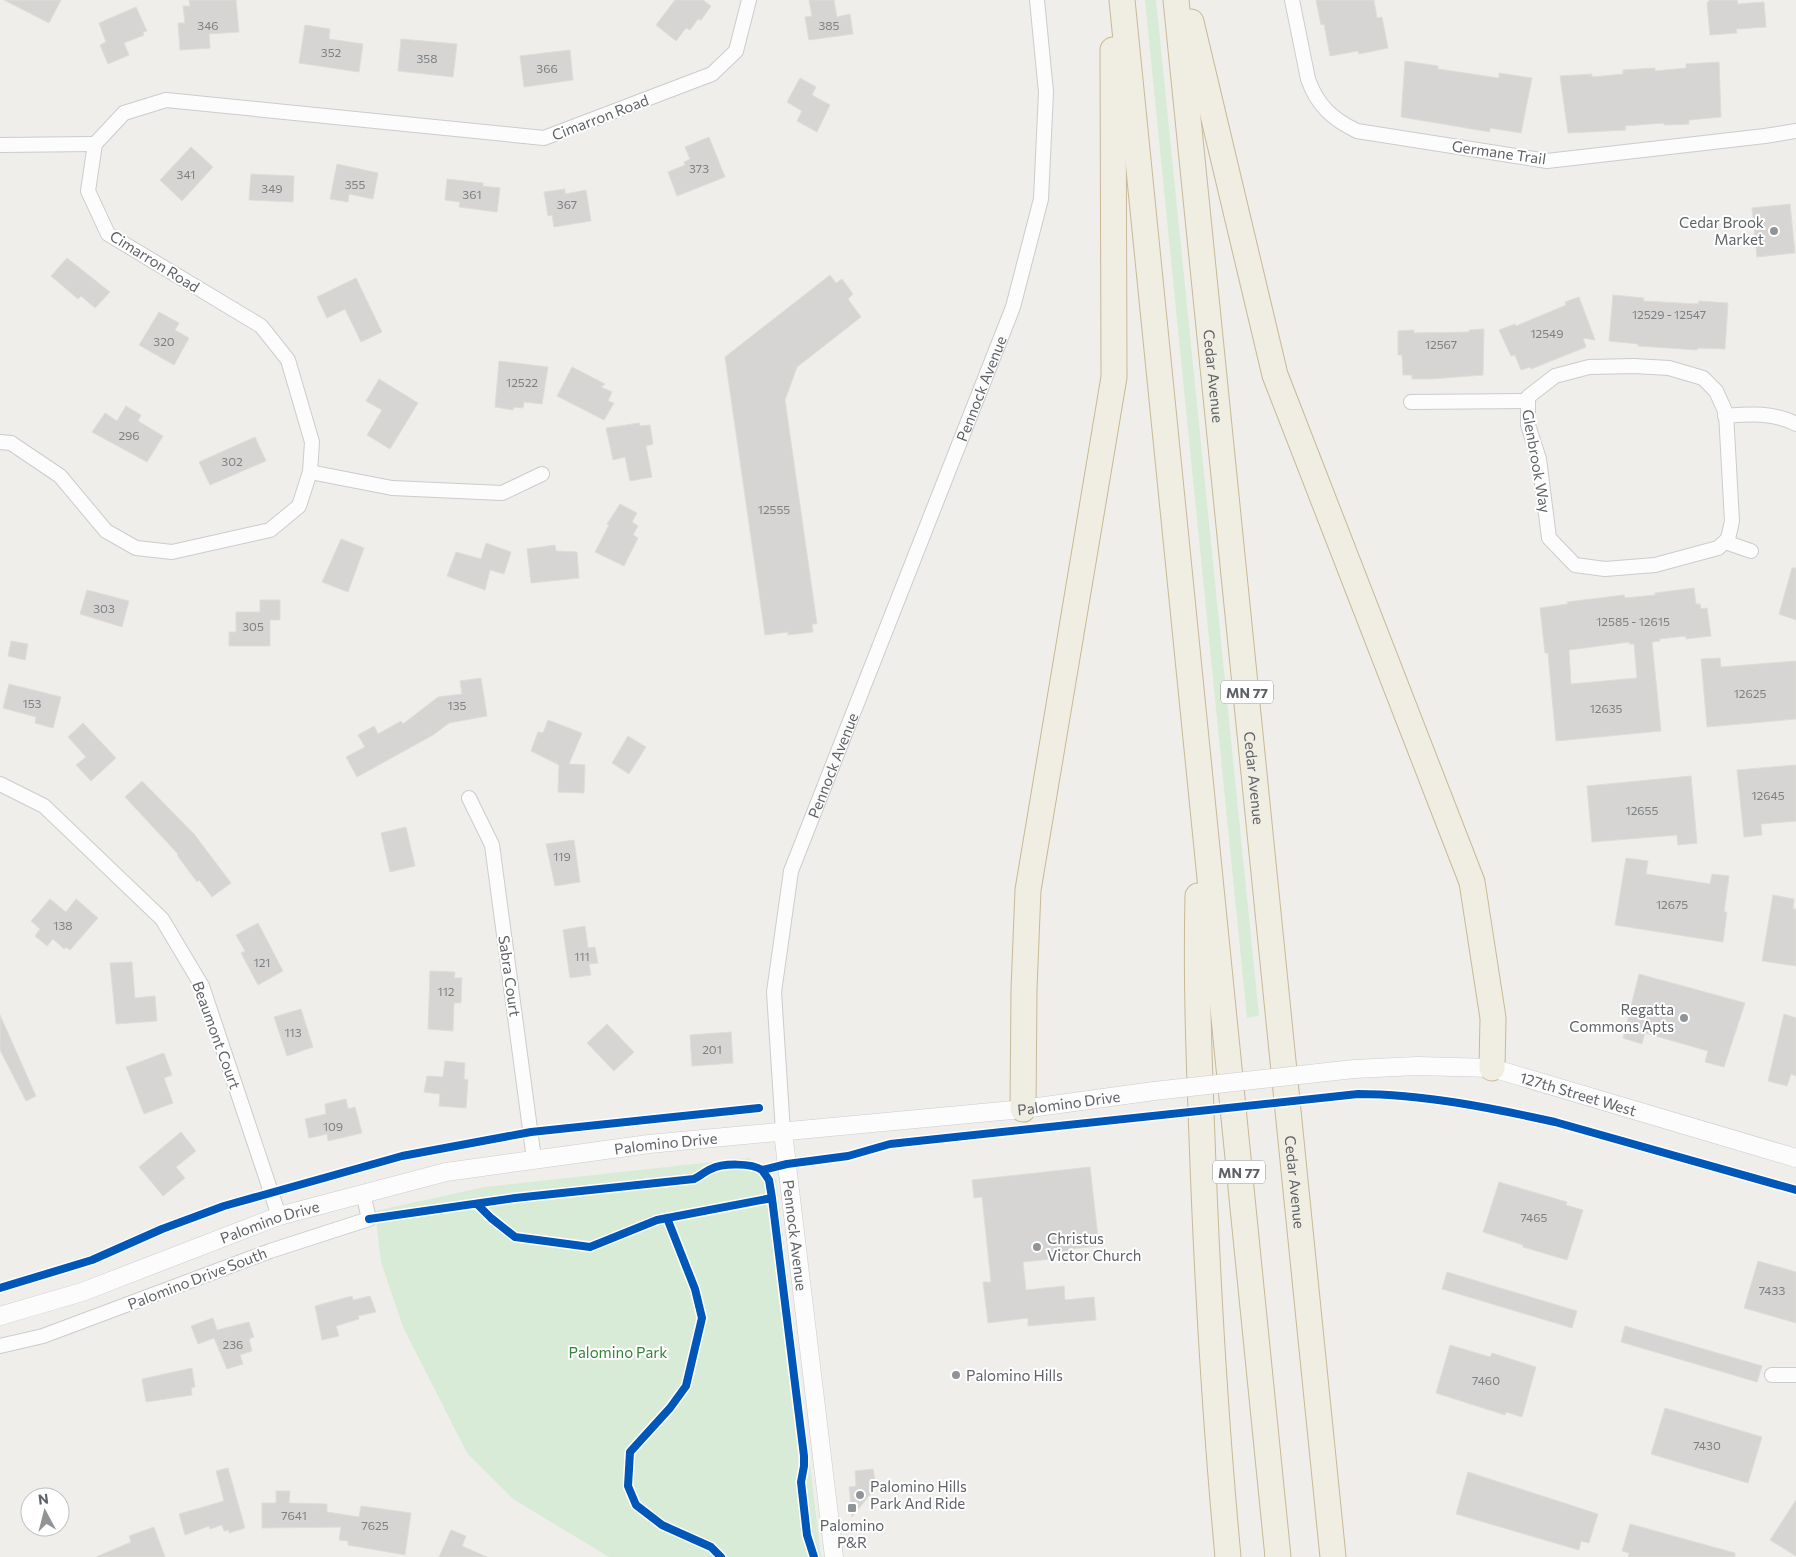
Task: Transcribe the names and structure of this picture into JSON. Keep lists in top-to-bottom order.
{
  "streets": {
    "highway": ["Cedar Avenue", "MN 77"],
    "street": [
      "Cimarron Road",
      "Germane Trail",
      "Pennock Avenue",
      "Glenbrook Way",
      "Sabra Court",
      "Beaumont Court",
      "127th Street West",
      "Palomino Drive",
      "Palomino Drive South"
    ]
  },
  "crossings": [
    ["Pennock Avenue", "Palomino Drive"],
    ["Sabra Court", "Palomino Drive"],
    ["Beaumont Court", "Palomino Drive"],
    ["127th Street West", "Palomino Drive"],
    ["Palomino Drive", "Palomino Drive South"]
  ],
  "parks": ["Palomino Park"],
  "places": {
    "other": [
      "Cedar Brook Market",
      "Regatta Commons Apts",
      "Christus Victor Church",
      "Palomino Hills",
      "Palomino Hills Park And Ride"
    ],
    "transit": ["Palomino P&R"]
  },
  "house_numbers": [
    "346",
    "385",
    "352",
    "358",
    "366",
    "373",
    "341",
    "355",
    "349",
    "361",
    "367",
    "12529 - 12547",
    "12549",
    "320",
    "12567",
    "12522",
    "296",
    "302",
    "12555",
    "303",
    "12585 - 12615",
    "305",
    "12625",
    "153",
    "135",
    "12635",
    "12645",
    "12655",
    "119",
    "12675",
    "138",
    "111",
    "121",
    "112",
    "113",
    "201",
    "109",
    "7465",
    "7433",
    "236",
    "7460",
    "7430",
    "7641",
    "7625"
  ],
  "north": "top"
}
